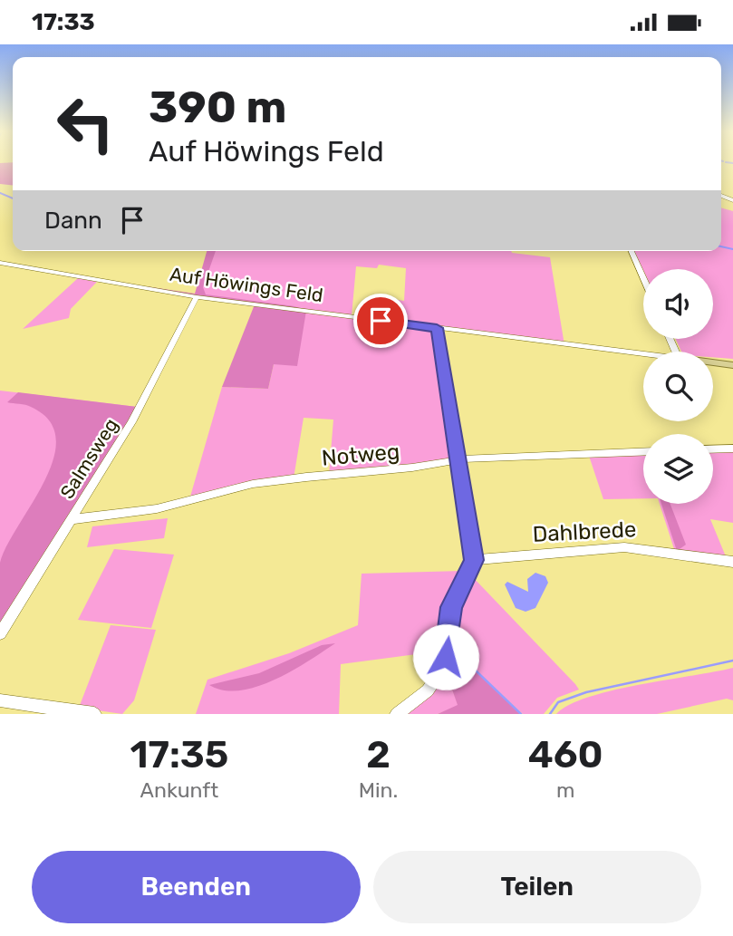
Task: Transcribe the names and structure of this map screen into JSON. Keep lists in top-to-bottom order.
{
  "streets": {
    "main road": ["Auf Höwings Feld"],
    "street": ["Notweg", "Salmsweg", "Dahlbrede"]
  },
  "crossings": [
    ["Auf Höwings Feld", "Salmsweg"],
    ["Notweg", "Salmsweg"]
  ],
  "page": {
    "status": "17:33",
    "turn": ["390 m", "Auf Höwings Feld"],
    "then": "Dann",
    "eta": [
      "17:35",
      "Ankunft",
      "2",
      "Min.",
      "460",
      "m"
    ],
    "buttons": ["Beenden", "Teilen"]
  }
}
